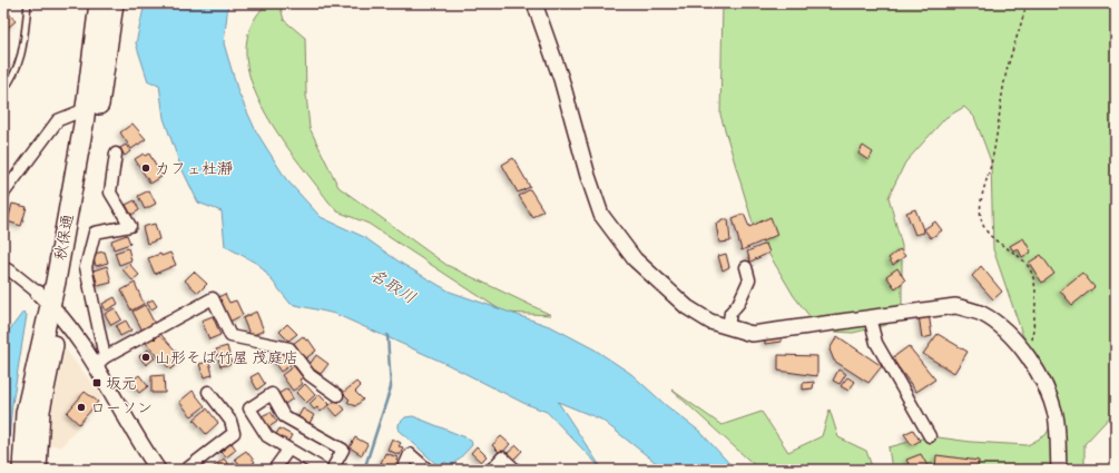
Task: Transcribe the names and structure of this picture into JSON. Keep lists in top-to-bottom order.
{
  "streets": {
    "highway": ["秋保通"]
  },
  "water": ["名取川"],
  "places": {
    "other": ["カフェ杜瀞", "山形そば竹屋 茂庭店", "ローソン"],
    "transit": ["坂元"]
  }
}
